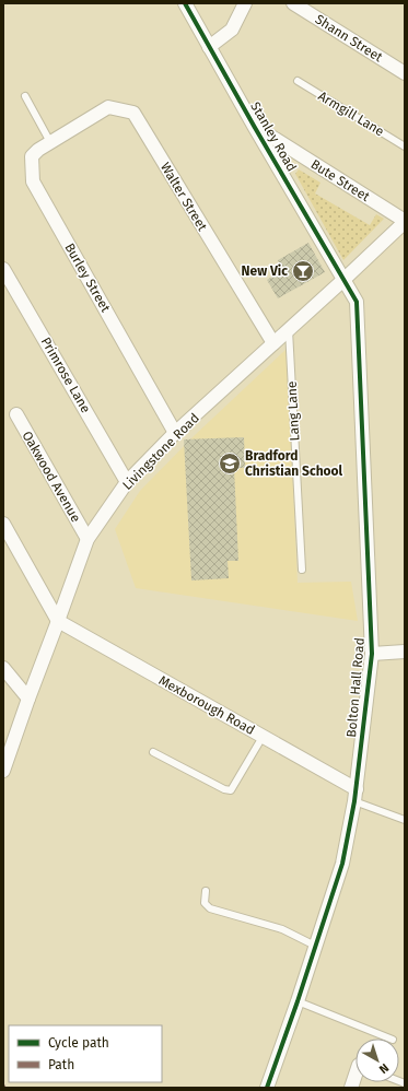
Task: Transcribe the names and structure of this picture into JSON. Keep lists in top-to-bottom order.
{
  "streets": {
    "street": [
      "Shann Street",
      "Stanley Road",
      "Bute Street",
      "Walter Street",
      "Burley Street",
      "Primrose Lane",
      "Livingstone Road",
      "Oakwood Avenue",
      "Bolton Hall Road",
      "Mexborough Road"
    ],
    "lane": ["Armgill Lane", "Lang Lane"]
  },
  "crossings": [
    ["Stanley Road", "Bute Street"],
    ["Stanley Road", "Livingstone Road"],
    ["Stanley Road", "Bolton Hall Road"],
    ["Bute Street", "Livingstone Road"],
    ["Walter Street", "Burley Street"],
    ["Walter Street", "Livingstone Road"],
    ["Burley Street", "Livingstone Road"],
    ["Primrose Lane", "Livingstone Road"],
    ["Lang Lane", "Livingstone Road"],
    ["Livingstone Road", "Oakwood Avenue"],
    ["Livingstone Road", "Bolton Hall Road"],
    ["Livingstone Road", "Mexborough Road"],
    ["Bolton Hall Road", "Mexborough Road"]
  ],
  "places": {
    "bar": ["New Vic"],
    "school or university": ["Bradford Christian School"]
  },
  "legend": ["Cycle path", "Path"],
  "north": "bottom right"
}
